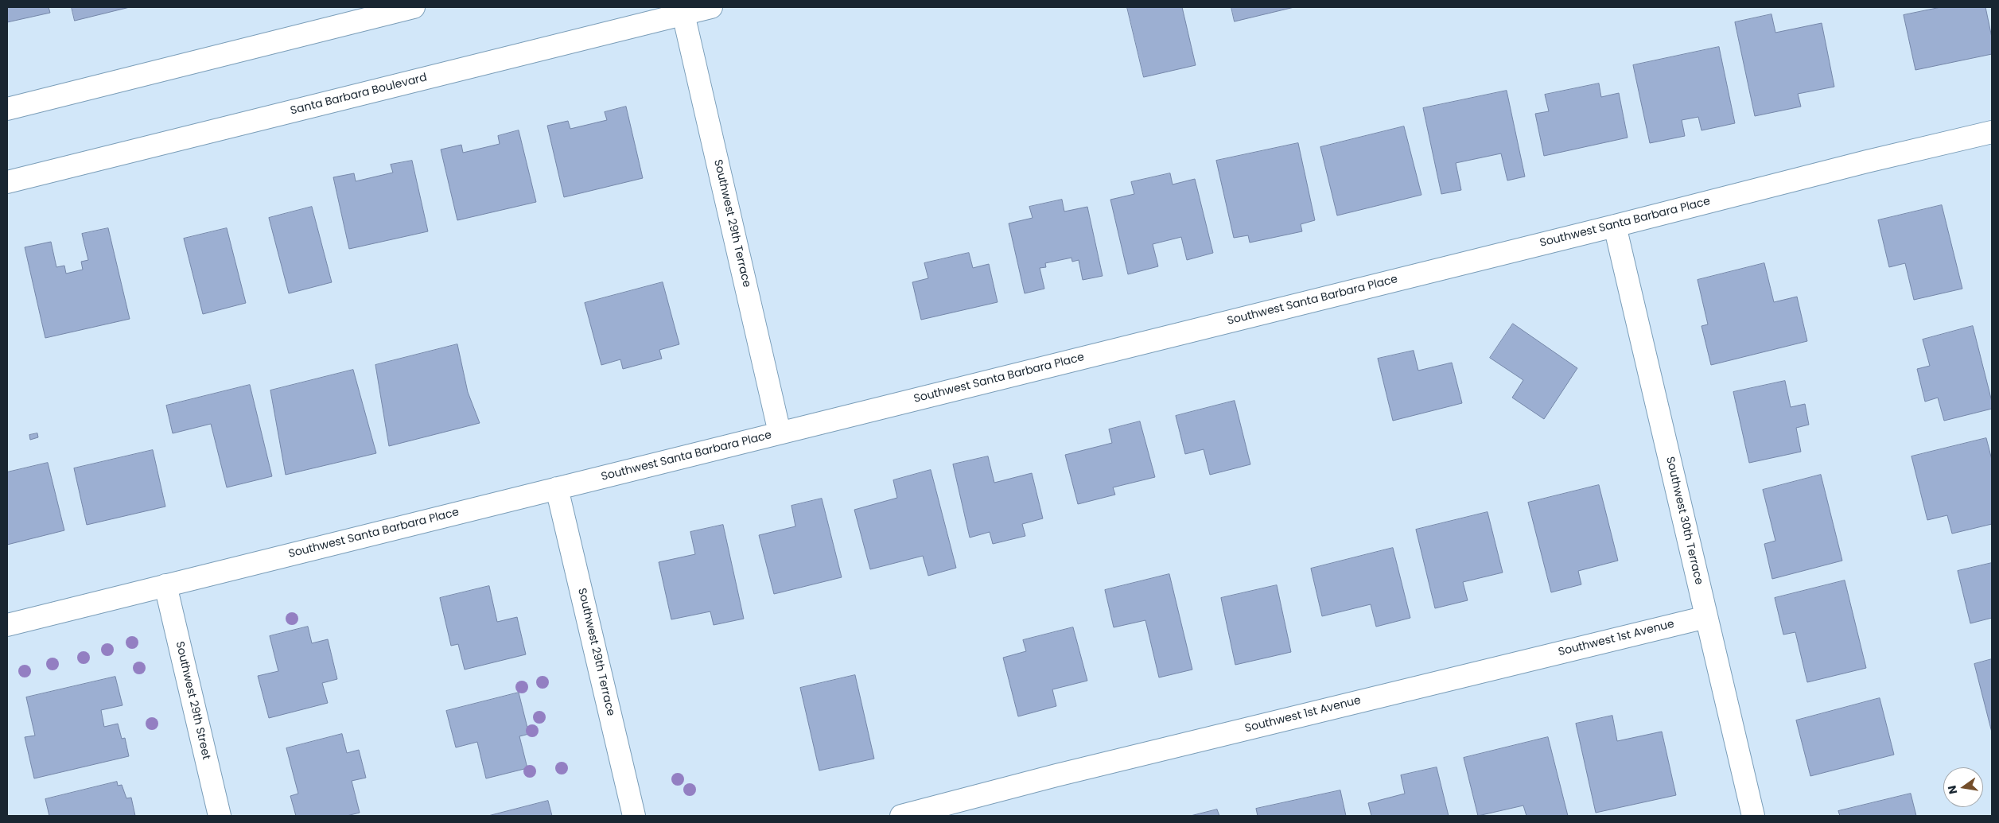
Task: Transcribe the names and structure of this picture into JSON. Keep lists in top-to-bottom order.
{
  "streets": {
    "street": [
      "Santa Barbara Boulevard",
      "Southwest Santa Barbara Place",
      "Southwest 29th Terrace",
      "Southwest 30th Terrace",
      "Southwest 1st Avenue",
      "Southwest 29th Street"
    ]
  },
  "crossings": [
    ["Santa Barbara Boulevard", "Southwest 29th Terrace"],
    ["Southwest Santa Barbara Place", "Southwest 29th Terrace"],
    ["Southwest Santa Barbara Place", "Southwest 30th Terrace"],
    ["Southwest Santa Barbara Place", "Southwest 29th Street"],
    ["Southwest 30th Terrace", "Southwest 1st Avenue"]
  ],
  "north": "left"
}
